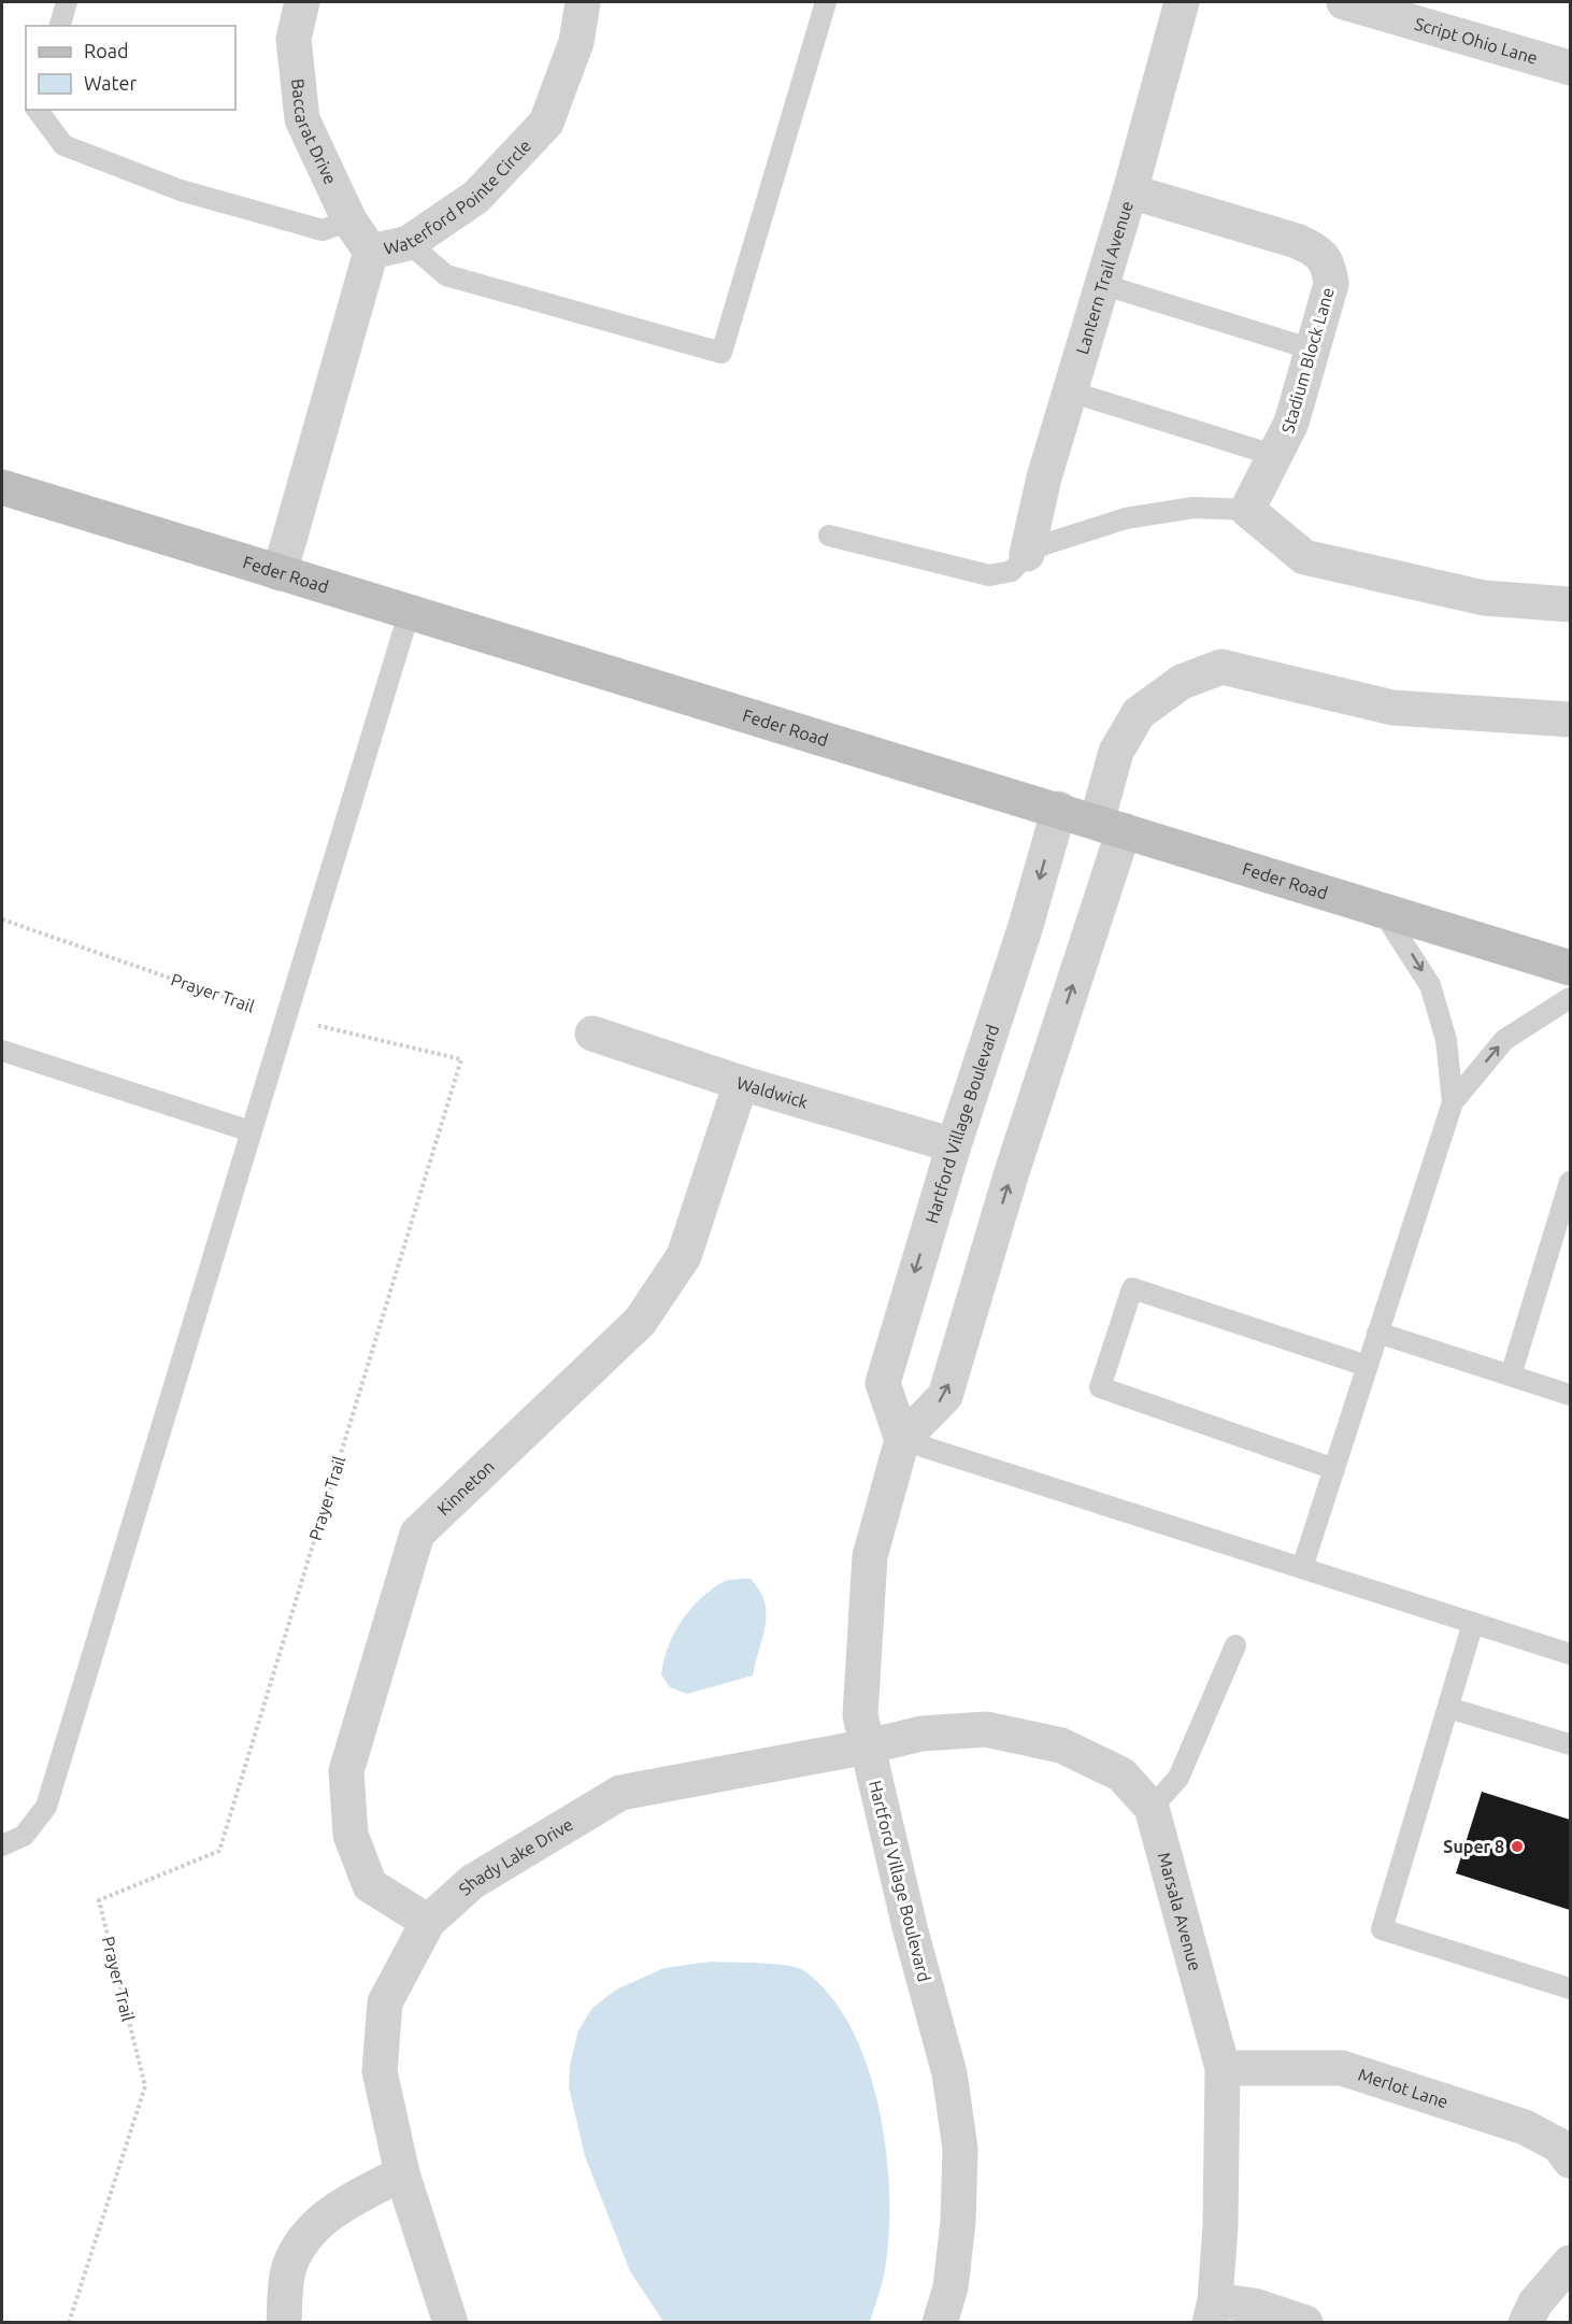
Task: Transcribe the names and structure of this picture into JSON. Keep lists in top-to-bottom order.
{
  "streets": {
    "main road": ["Feder Road"],
    "street": [
      "Script Ohio Lane",
      "Baccarat Drive",
      "Waterford Pointe Circle",
      "Lantern Trail Avenue",
      "Stadium Block Lane",
      "Waldwick",
      "Hartford Village Boulevard",
      "Kinneton",
      "Shady Lake Drive",
      "Marsala Avenue",
      "Merlot Lane"
    ],
    "path": ["Prayer Trail"]
  },
  "crossings": [
    ["Baccarat Drive", "Waterford Pointe Circle"],
    ["Waterford Pointe Circle", "Feder Road"],
    ["Lantern Trail Avenue", "Stadium Block Lane"],
    ["Feder Road", "Hartford Village Boulevard"],
    ["Waldwick", "Hartford Village Boulevard"],
    ["Waldwick", "Kinneton"],
    ["Hartford Village Boulevard", "Shady Lake Drive"],
    ["Hartford Village Boulevard", "Marsala Avenue"],
    ["Kinneton", "Shady Lake Drive"],
    ["Shady Lake Drive", "Marsala Avenue"],
    ["Marsala Avenue", "Merlot Lane"]
  ],
  "places": ["Super 8"],
  "legend": ["Road", "Water"]
}
